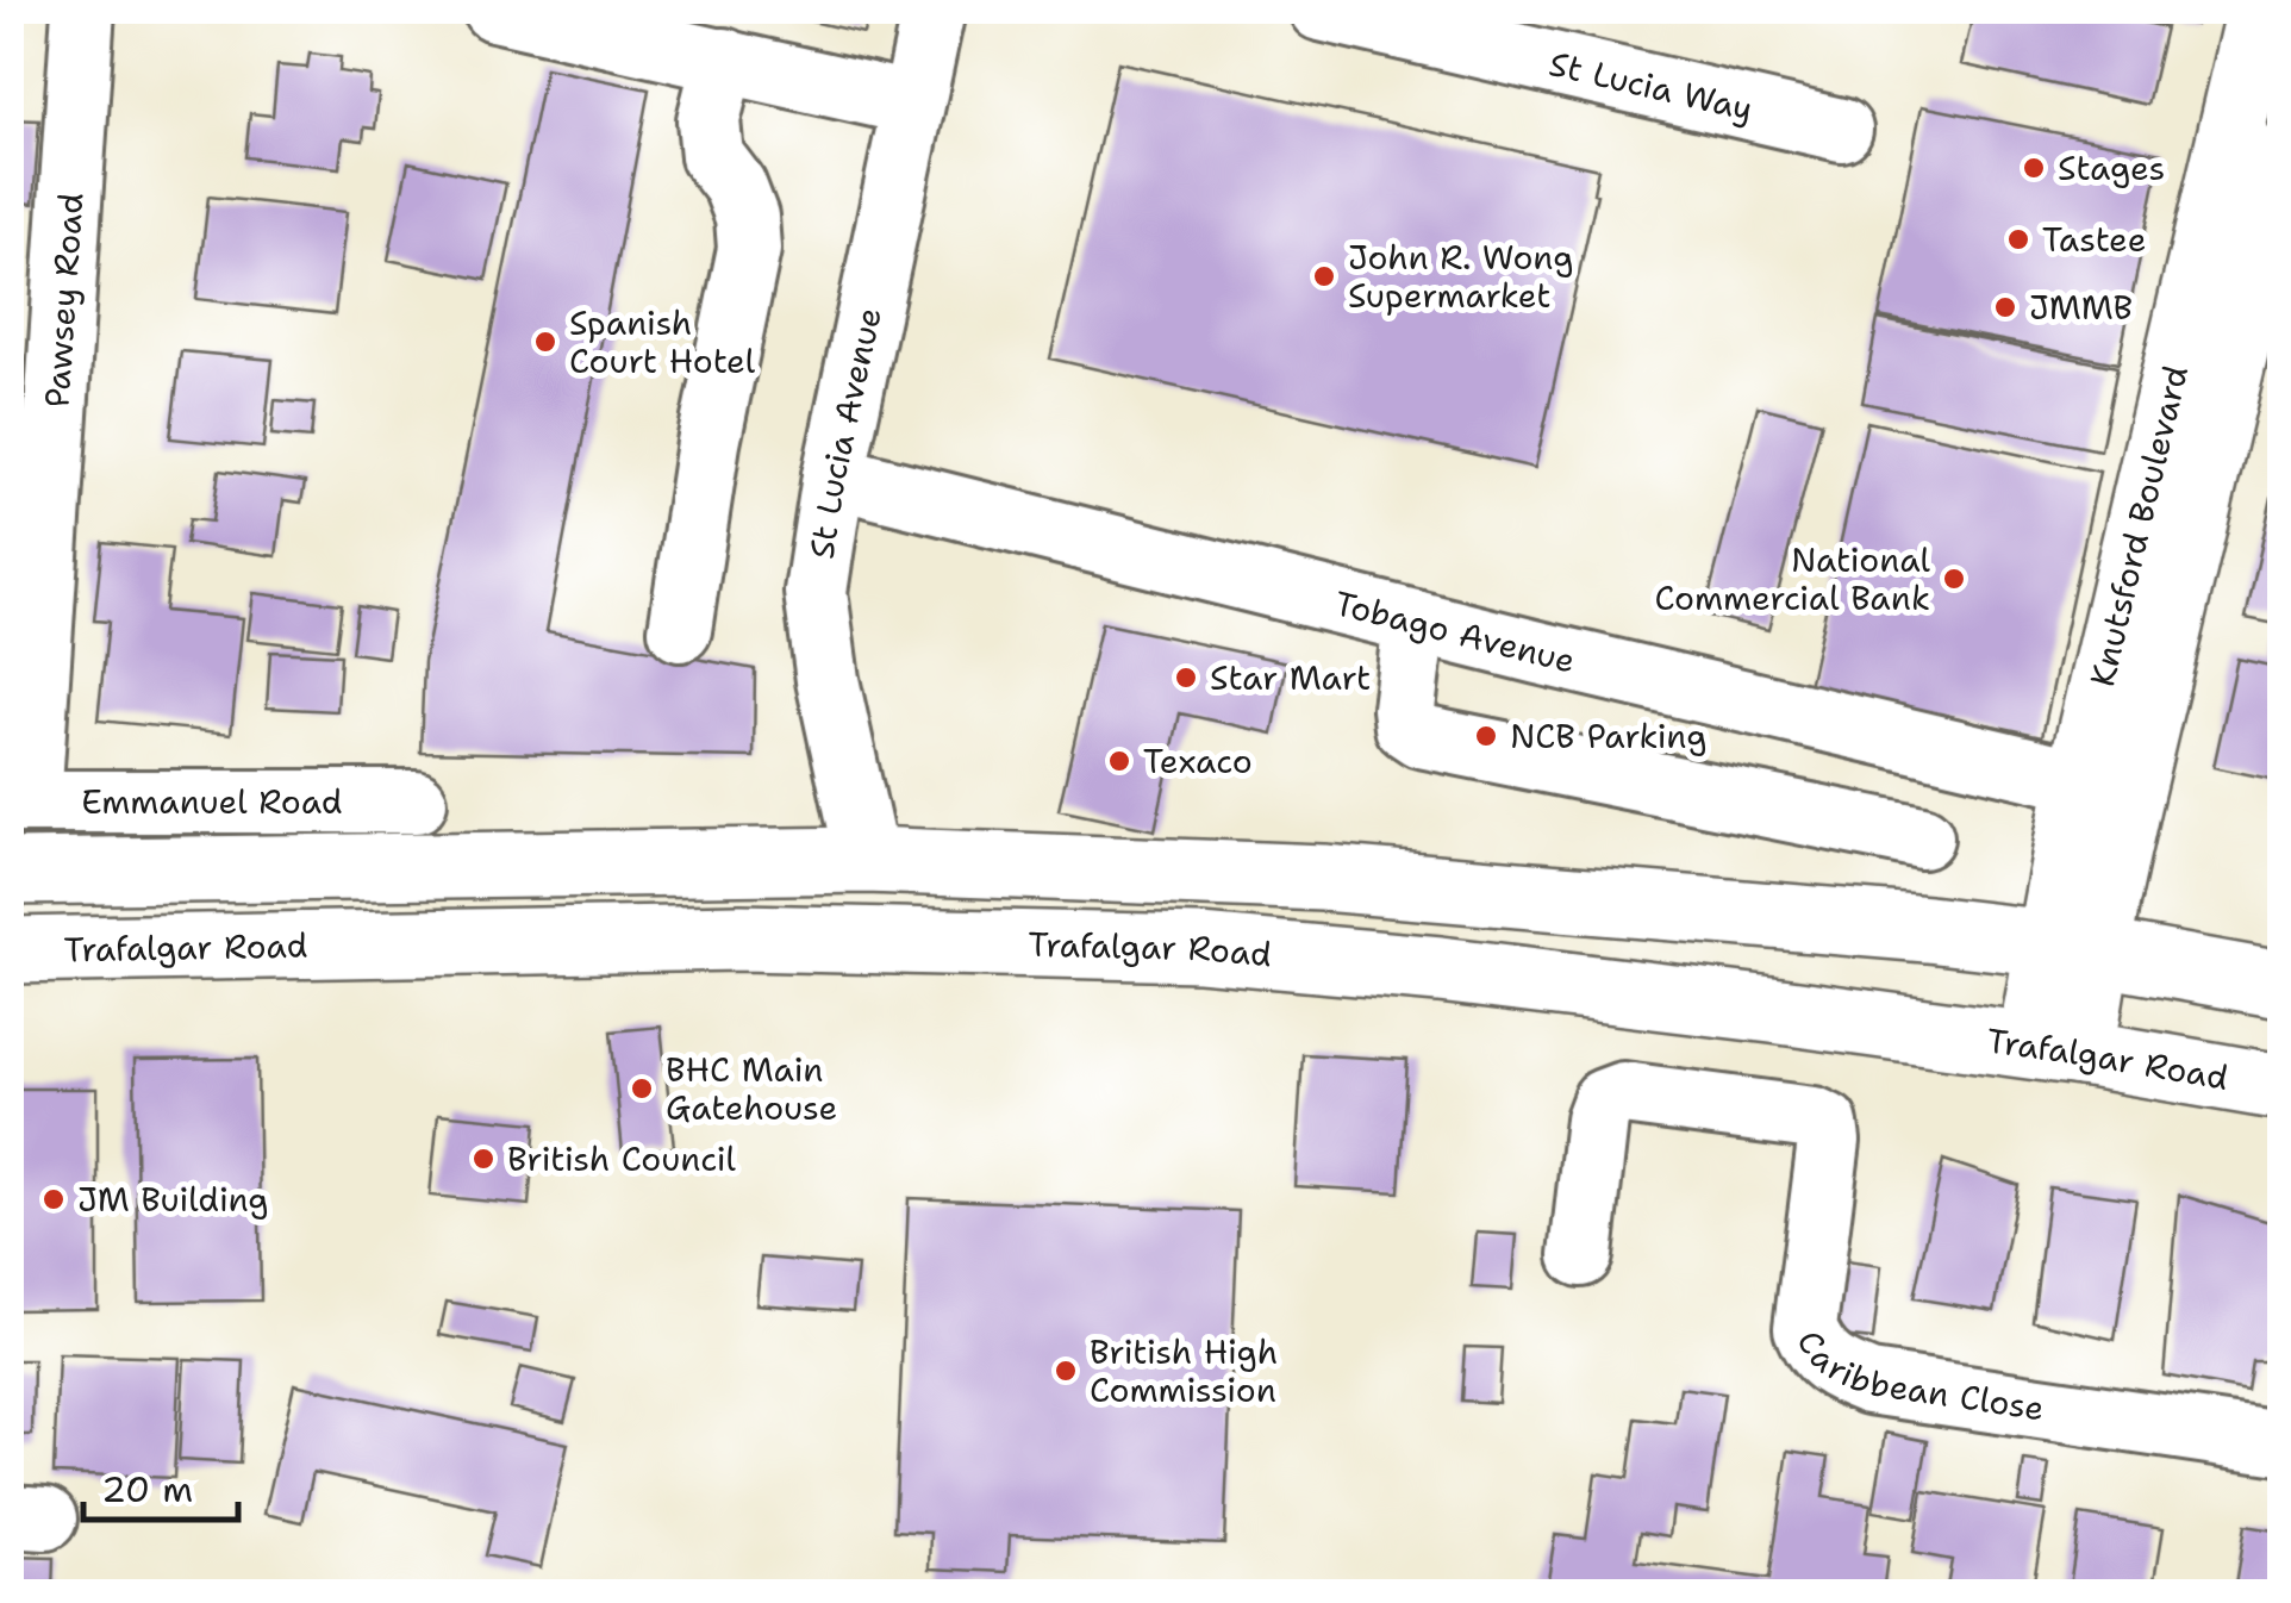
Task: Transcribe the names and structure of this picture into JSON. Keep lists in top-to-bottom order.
{
  "streets": {
    "main road": ["Knutsford Boulevard", "Trafalgar Road"],
    "street": [
      "St Lucia Way",
      "Pawsey Road",
      "St Lucia Avenue",
      "Tobago Avenue",
      "Emmanuel Road",
      "Caribbean Close"
    ]
  },
  "crossings": [
    ["Pawsey Road", "Emmanuel Road"],
    ["St Lucia Avenue", "Tobago Avenue"],
    ["Knutsford Boulevard", "Tobago Avenue"],
    ["Knutsford Boulevard", "Trafalgar Road"]
  ],
  "places": [
    "Stages",
    "Tastee",
    "John R. Wong Supermarket",
    "JMMB",
    "Spanish Court Hotel",
    "National Commercial Bank",
    "Star Mart",
    "NCB Parking",
    "Texaco",
    "BHC Main Gatehouse",
    "British Council",
    "JM Building",
    "British High Commission"
  ],
  "scale_bar": "20 m"
}
